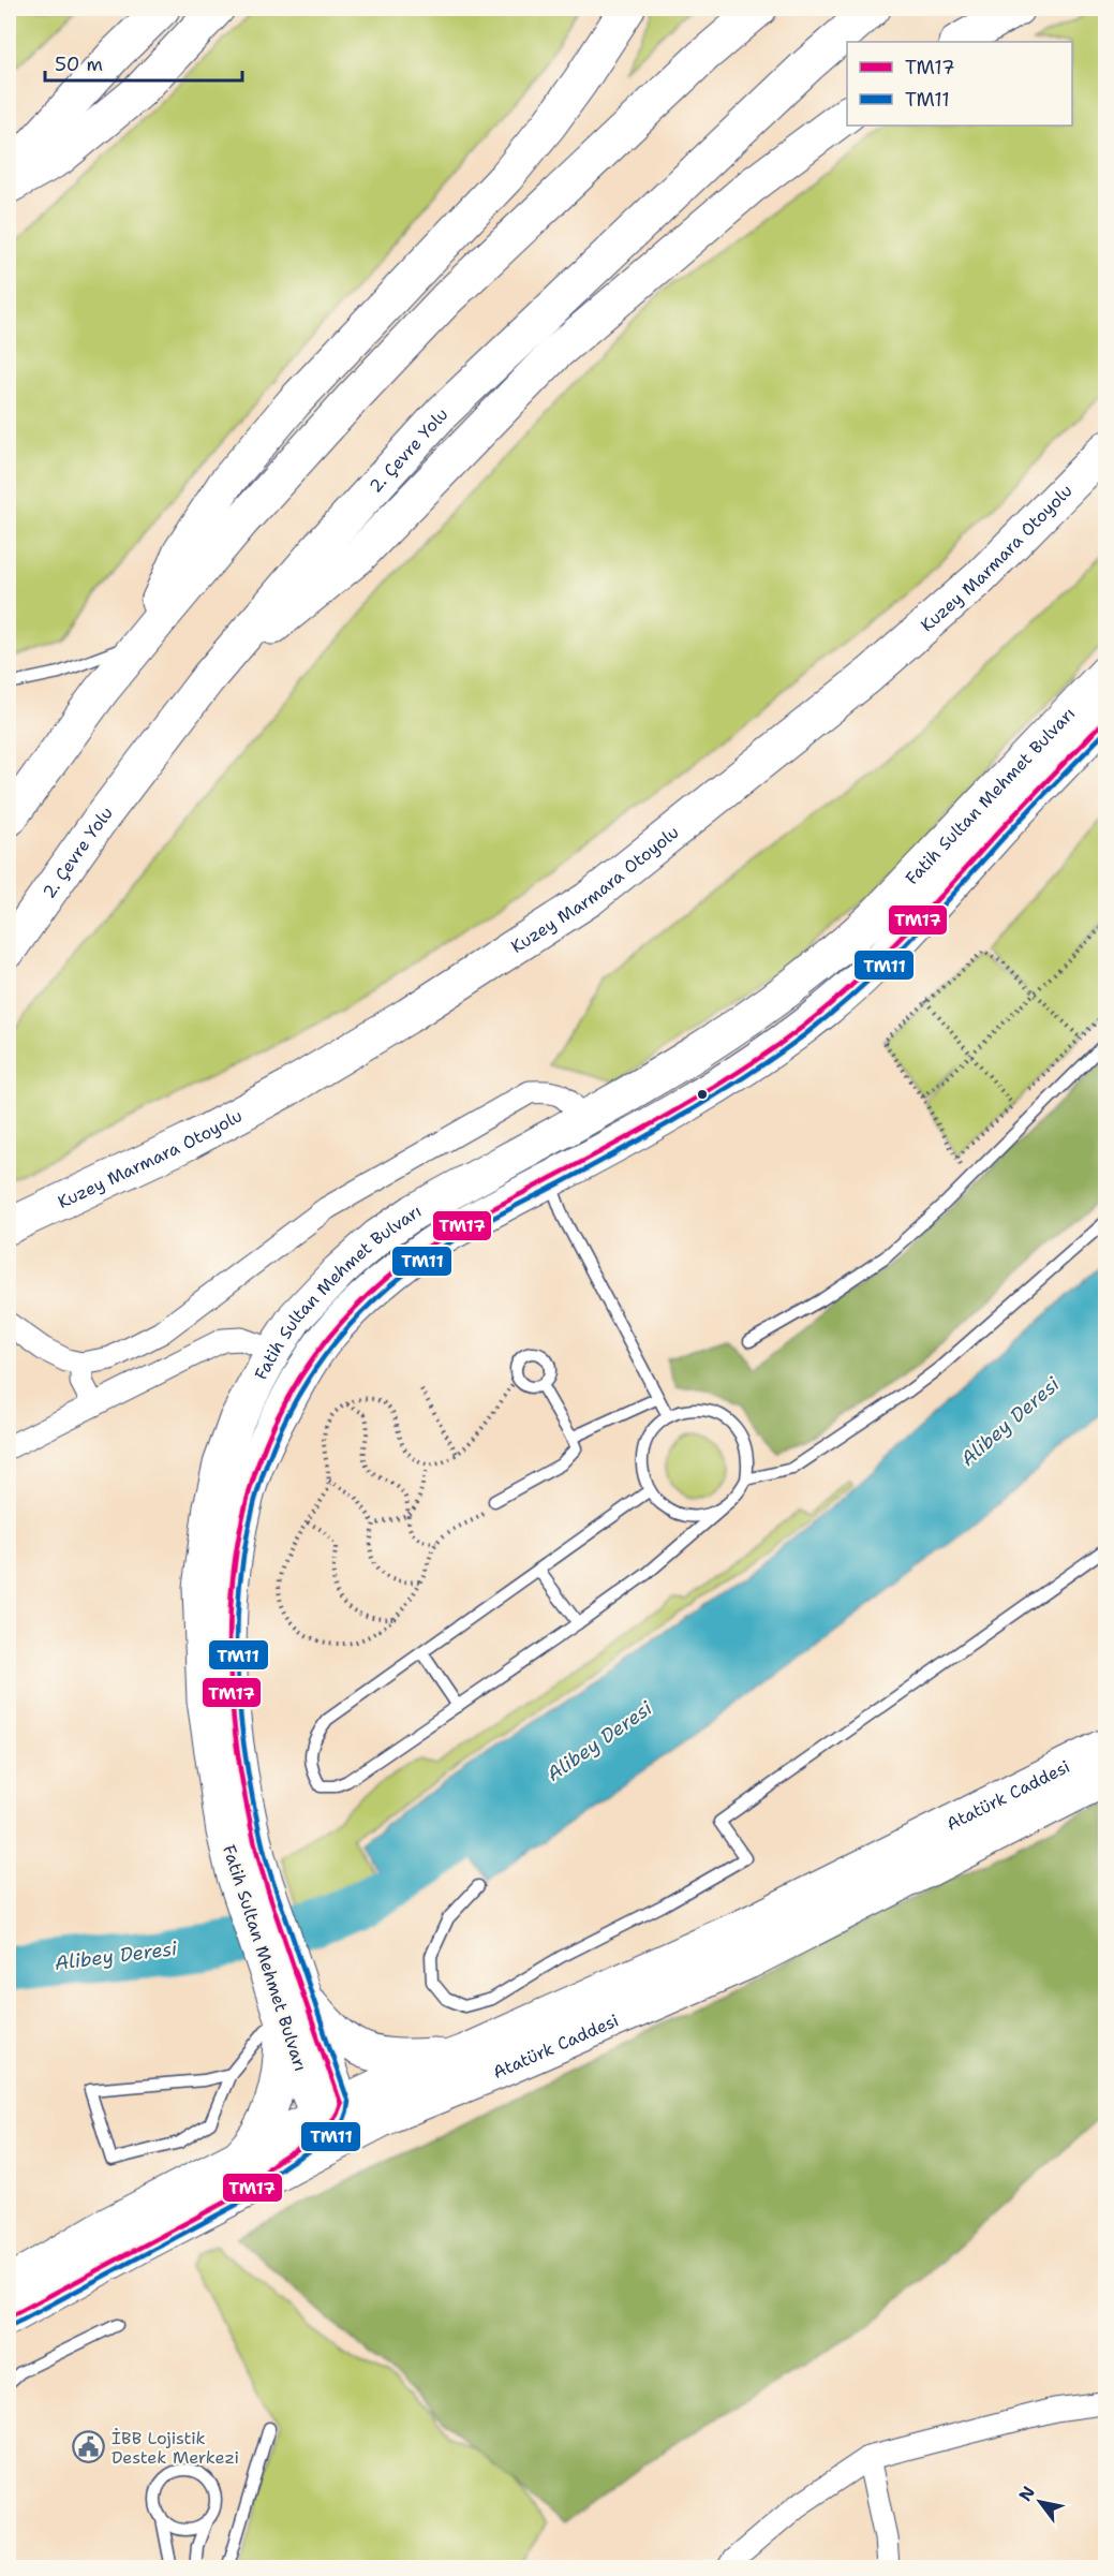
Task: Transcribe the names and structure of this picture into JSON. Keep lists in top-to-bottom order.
{
  "streets": {
    "main road": [
      "2. Çevre Yolu",
      "Kuzey Marmara Otoyolu",
      "Fatih Sultan Mehmet Bulvarı",
      "Atatürk Caddesi"
    ]
  },
  "crossings": [
    ["Fatih Sultan Mehmet Bulvarı", "Atatürk Caddesi"]
  ],
  "water": ["Alibey Deresi"],
  "places": {
    "public building": ["İBB Lojistik Destek Merkezi"]
  },
  "lines": ["transit line TM17", "transit line TM11"],
  "legend": ["TM17", "TM11"],
  "scale_bar": "50 m",
  "north": "top left"
}
